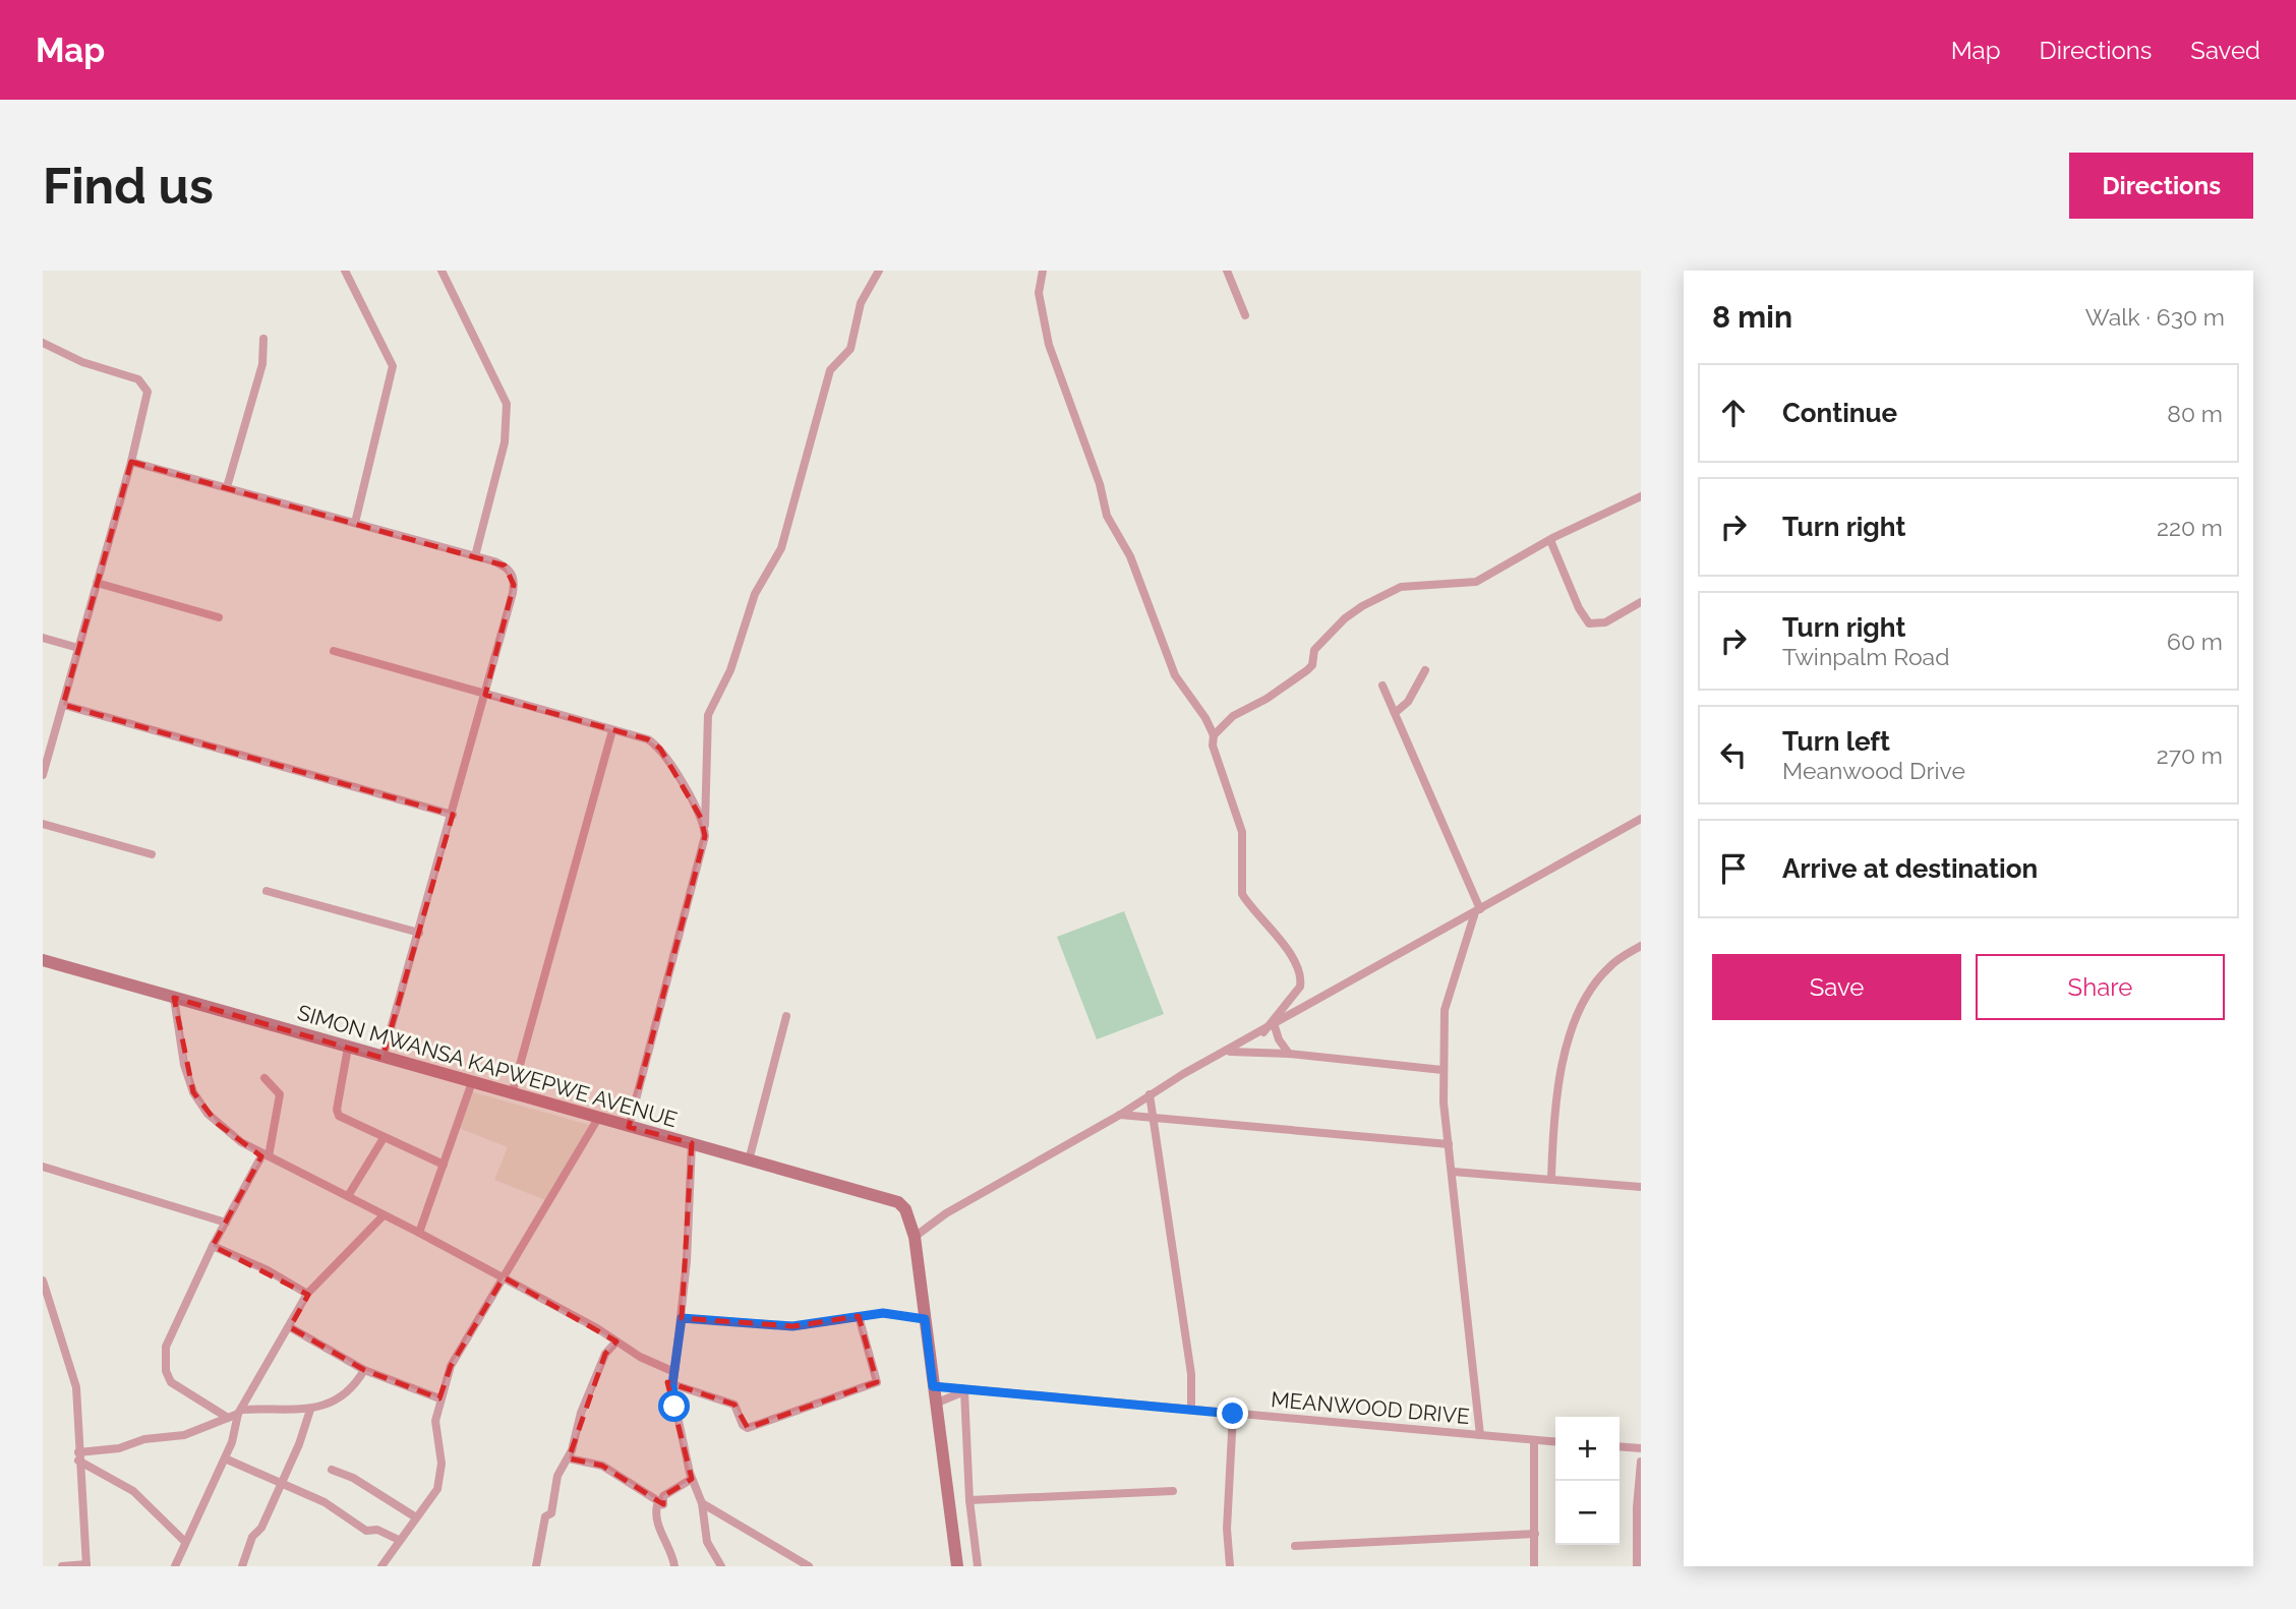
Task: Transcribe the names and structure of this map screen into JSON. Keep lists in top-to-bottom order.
{
  "streets": {
    "main road": ["SIMON MWANSA KAPWEPWE AVENUE"],
    "street": ["MEANWOOD DRIVE"]
  },
  "page": {
    "header": "Map",
    "nav": ["Map", "Directions", "Saved"],
    "buttons": [
      "Directions",
      ["Save", "Share"]
    ],
    "title": "Find us",
    "heading": ["8 min", "Walk · 630 m"],
    "list": [
      ["Continue", "80 m"],
      ["Turn right", "220 m"],
      ["Turn right", "Twinpalm Road", "60 m"],
      ["Turn left", "Meanwood Drive", "270 m"],
      "Arrive at destination"
    ],
    "map_buttons": ["+", "−"]
  }
}
